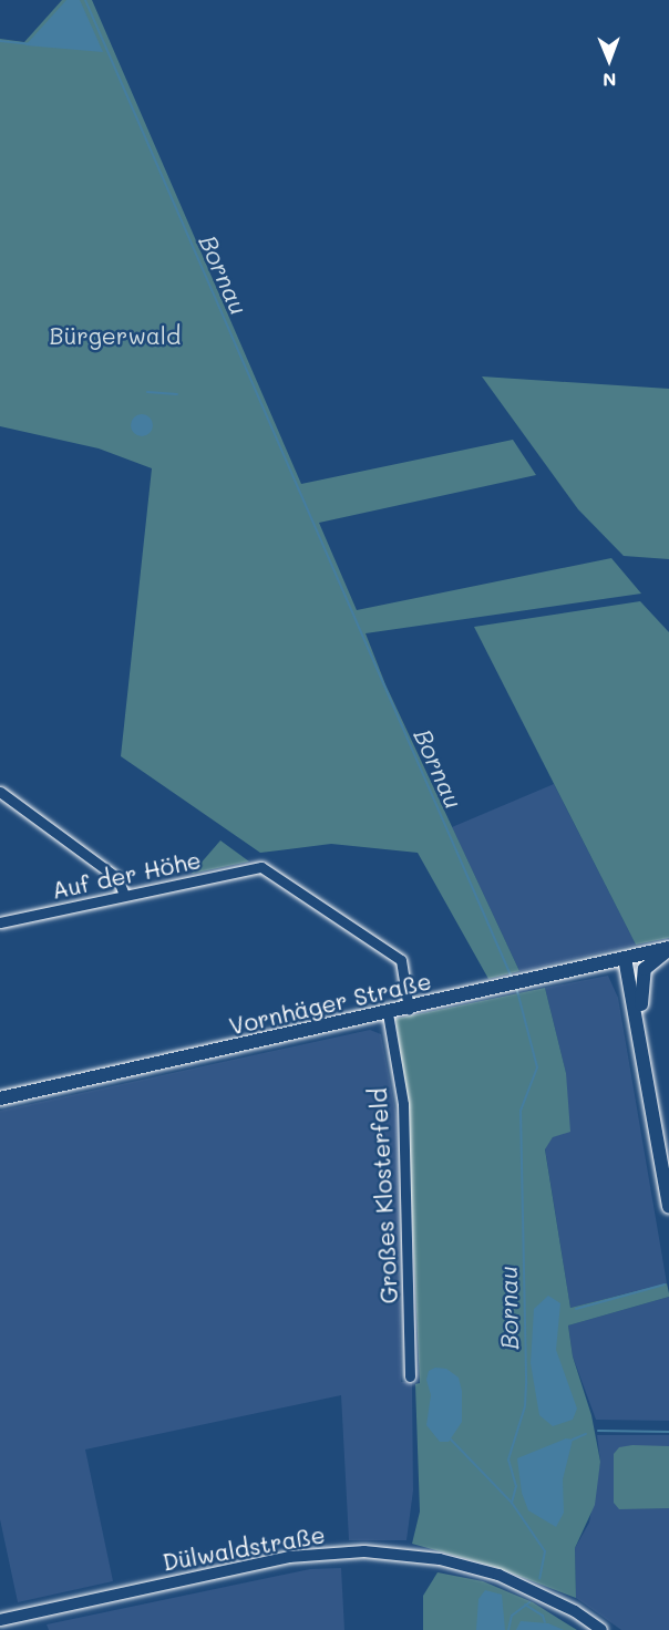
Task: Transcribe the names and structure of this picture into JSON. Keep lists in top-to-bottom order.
{
  "streets": {
    "main road": ["Vornhäger Straße"],
    "street": ["Auf der Höhe", "Großes Klosterfeld", "Dülwaldstraße"]
  },
  "crossings": [
    ["Auf der Höhe", "Vornhäger Straße"],
    ["Vornhäger Straße", "Großes Klosterfeld"]
  ],
  "water": ["Bornau"],
  "parks": ["Bürgerwald"],
  "north": "bottom"
}
